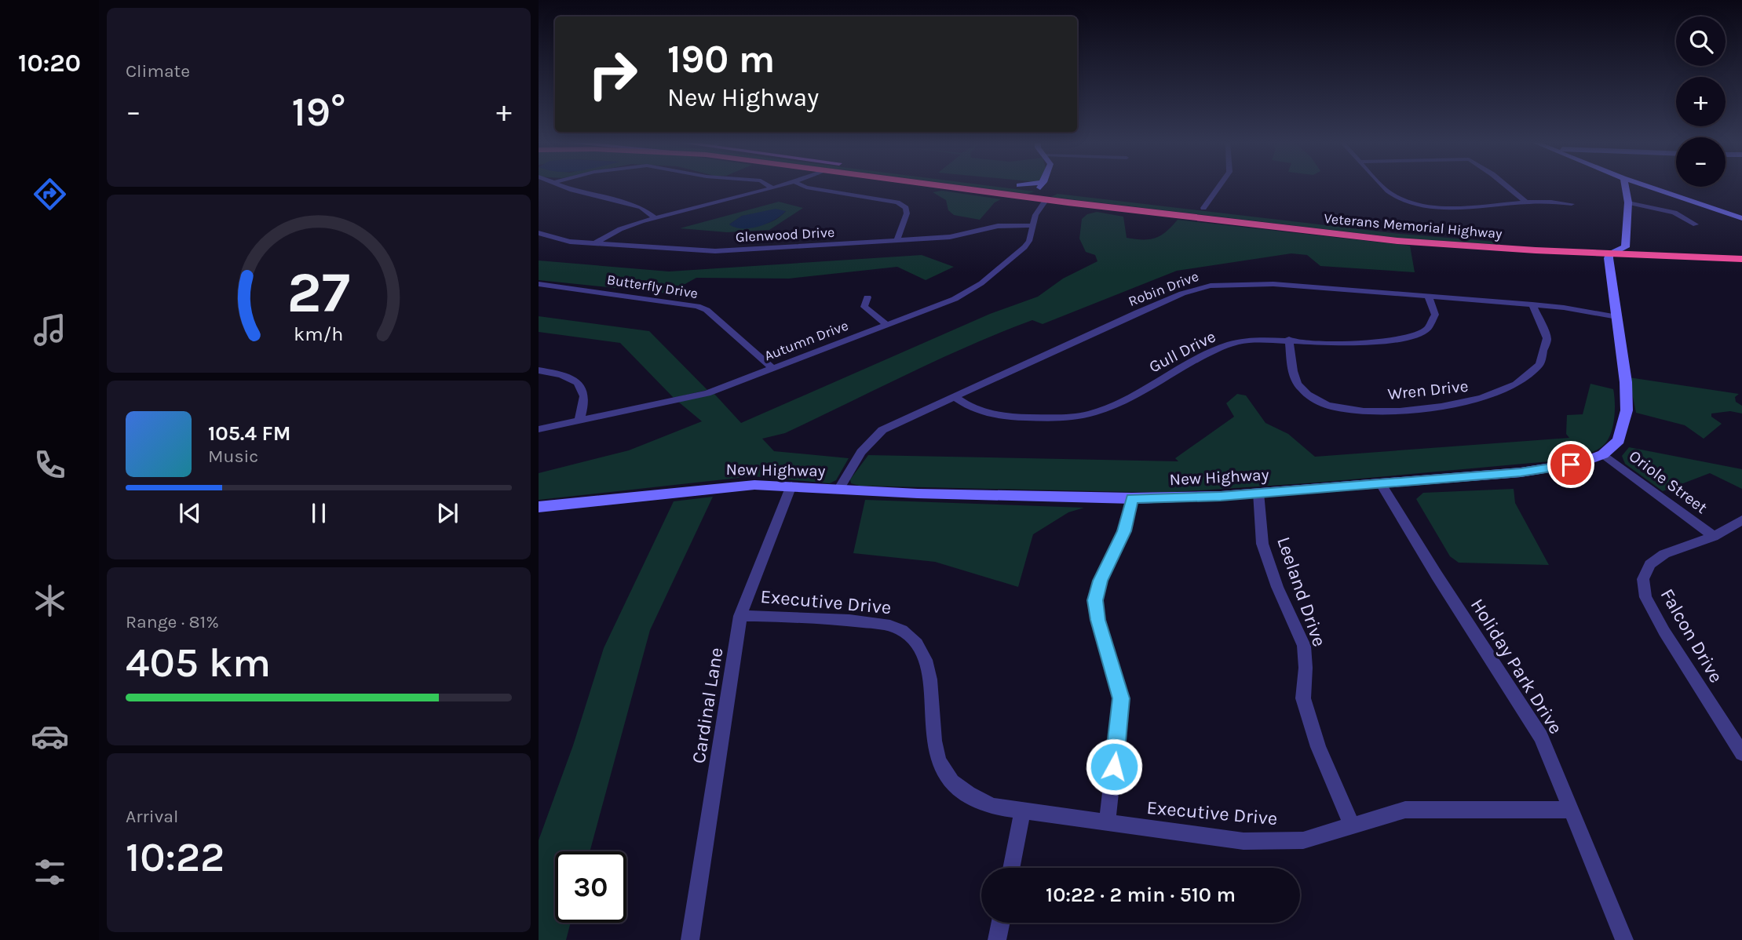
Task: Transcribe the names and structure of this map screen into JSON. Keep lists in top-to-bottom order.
{
  "streets": {
    "highway": ["Veterans Memorial Highway"],
    "street": [
      "Glenwood Drive",
      "Butterfly Drive",
      "Robin Drive",
      "Autumn Drive",
      "Gull Drive",
      "Wren Drive",
      "New Highway",
      "Oriole Street",
      "Leeland Drive",
      "Executive Drive",
      "Falcon Drive",
      "Holiday Park Drive",
      "Cardinal Lane"
    ]
  },
  "crossings": [
    ["Veterans Memorial Highway", "Autumn Drive"],
    ["Glenwood Drive", "Autumn Drive"],
    ["Butterfly Drive", "Autumn Drive"],
    ["Robin Drive", "Gull Drive"],
    ["Robin Drive", "Wren Drive"],
    ["Robin Drive", "New Highway"],
    ["Gull Drive", "Wren Drive"],
    ["New Highway", "Oriole Street"],
    ["New Highway", "Leeland Drive"],
    ["New Highway", "Holiday Park Drive"],
    ["New Highway", "Cardinal Lane"],
    ["Oriole Street", "Falcon Drive"],
    ["Leeland Drive", "Executive Drive"],
    ["Executive Drive", "Holiday Park Drive"],
    ["Executive Drive", "Cardinal Lane"]
  ],
  "page": {
    "tabs": "10:20",
    "tile": [
      "Climate",
      ["Range · 81%", "405 km"],
      ["Arrival", "10:22"]
    ],
    "map_buttons": ["+", "−"],
    "turn": ["190 m", "New Highway"],
    "heat": ["−", "19°", "+"],
    "song": ["105.4 FM", "Music"],
    "limit": "30",
    "trip": "10:22 · 2 min · 510 m",
    "gauge": ["27", "km/h"]
  }
}
